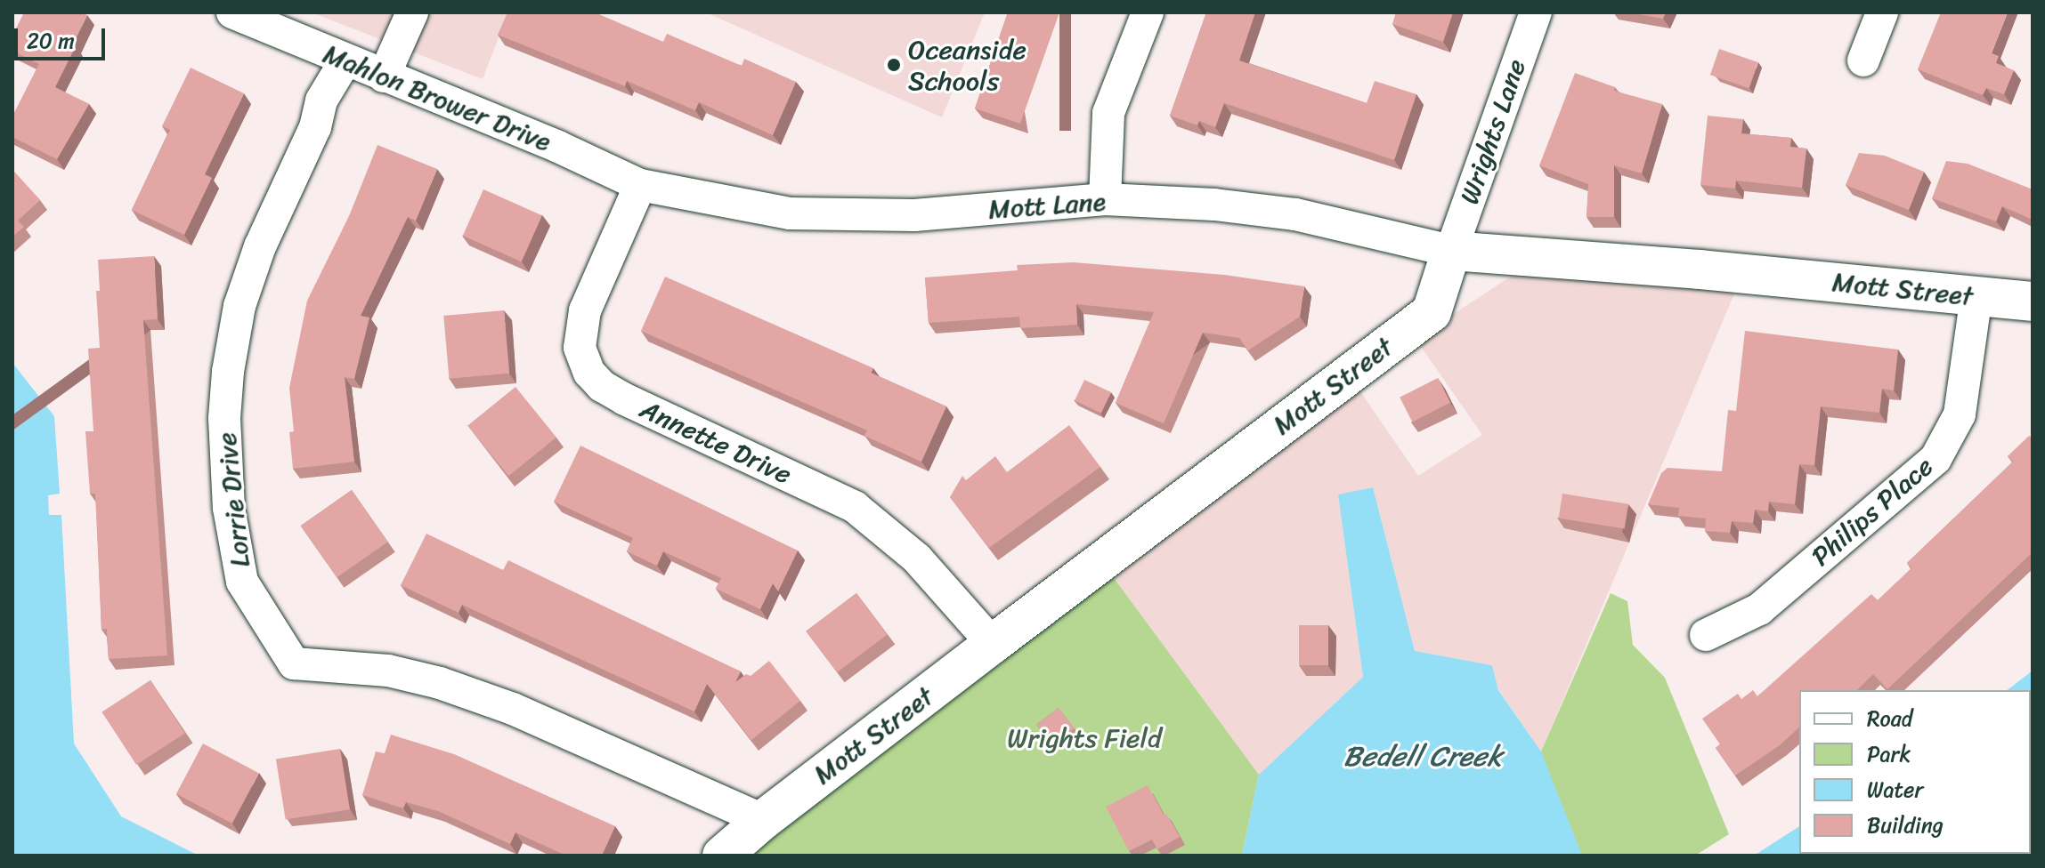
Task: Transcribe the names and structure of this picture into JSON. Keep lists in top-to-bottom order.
{
  "streets": {
    "street": [
      "Mahlon Brower Drive",
      "Wrights Lane",
      "Mott Lane",
      "Mott Street",
      "Annette Drive",
      "Lorrie Drive",
      "Philips Place"
    ]
  },
  "crossings": [
    ["Mahlon Brower Drive", "Mott Lane"],
    ["Mahlon Brower Drive", "Annette Drive"],
    ["Mahlon Brower Drive", "Lorrie Drive"],
    ["Wrights Lane", "Mott Lane"],
    ["Wrights Lane", "Mott Street"],
    ["Mott Lane", "Mott Street"],
    ["Mott Lane", "Annette Drive"],
    ["Mott Street", "Annette Drive"],
    ["Mott Street", "Lorrie Drive"],
    ["Mott Street", "Philips Place"]
  ],
  "water": ["Bedell Creek"],
  "parks": ["Wrights Field"],
  "places": ["Oceanside Schools"],
  "legend": [
    "Road",
    "Park",
    "Water",
    "Building"
  ],
  "scale_bar": "20 m"
}
